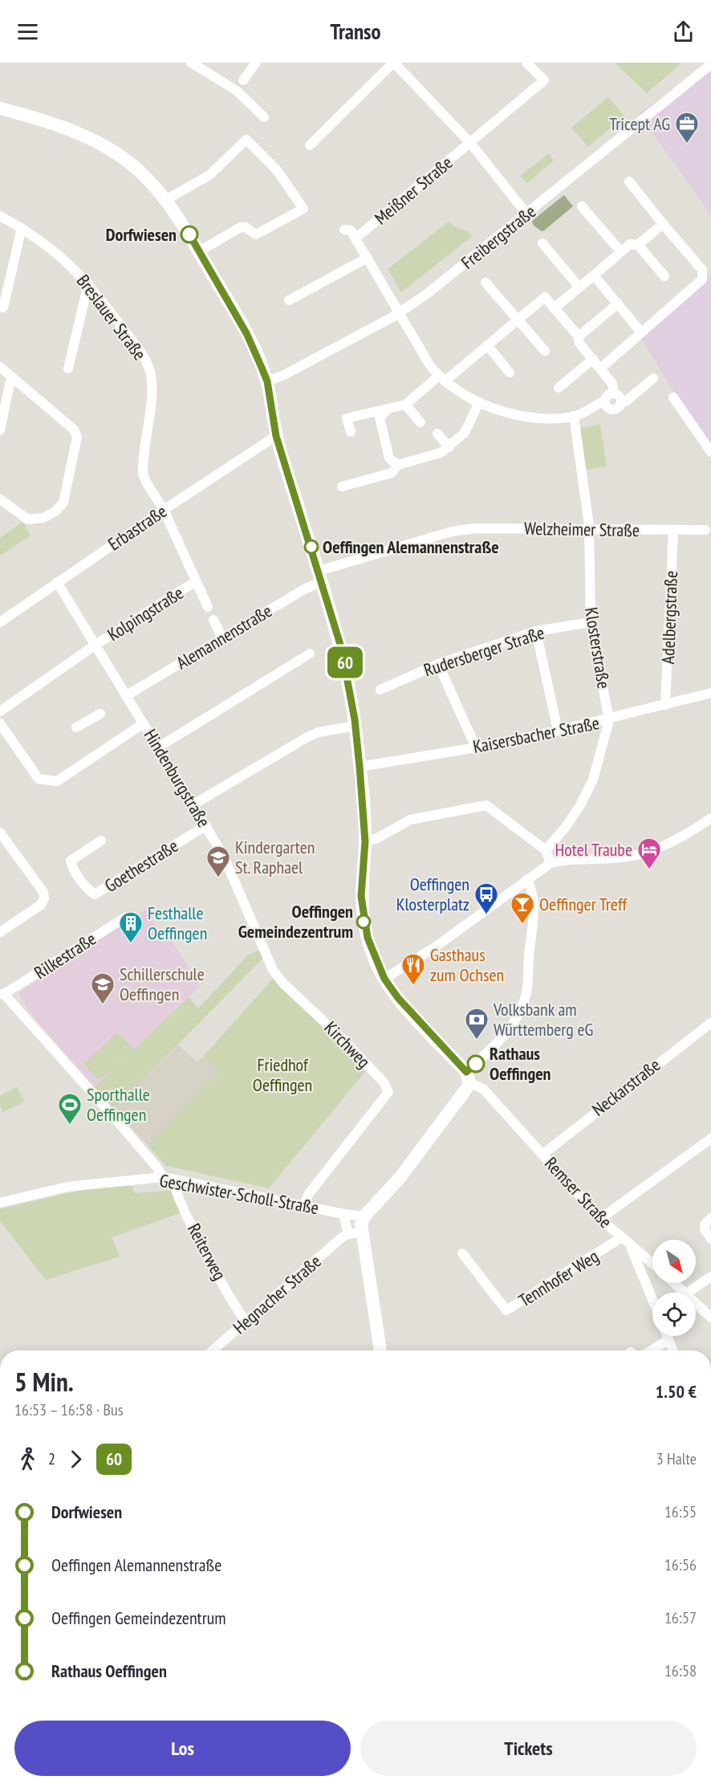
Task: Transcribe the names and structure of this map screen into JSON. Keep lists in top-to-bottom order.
{
  "streets": {
    "street": [
      "Meißner Straße",
      "Freibergstraße",
      "Breslauer Straße",
      "Erbastraße",
      "Welzheimer Straße",
      "Kolpingstraße",
      "Adelbergstraße",
      "Alemannenstraße",
      "Klosterstraße",
      "Rudersberger Straße",
      "Kaisersbacher Straße",
      "Hindenburgstraße",
      "Goethestraße",
      "Rilkestraße",
      "Kirchweg",
      "Neckarstraße",
      "Remser Straße",
      "Geschwister-Scholl-Straße",
      "Reiterweg",
      "Tennhofer Weg",
      "Hegnacher Straße"
    ]
  },
  "crossings": [
    ["Meißner Straße", "Freibergstraße"],
    ["Breslauer Straße", "Erbastraße"],
    ["Breslauer Straße", "Kolpingstraße"],
    ["Erbastraße", "Hindenburgstraße"],
    ["Welzheimer Straße", "Adelbergstraße"],
    ["Welzheimer Straße", "Alemannenstraße"],
    ["Welzheimer Straße", "Klosterstraße"],
    ["Kolpingstraße", "Hindenburgstraße"],
    ["Adelbergstraße", "Kaisersbacher Straße"],
    ["Alemannenstraße", "Hindenburgstraße"],
    ["Klosterstraße", "Rudersberger Straße"],
    ["Klosterstraße", "Kaisersbacher Straße"],
    ["Hindenburgstraße", "Goethestraße"],
    ["Hindenburgstraße", "Kirchweg"],
    ["Kirchweg", "Geschwister-Scholl-Straße"],
    ["Neckarstraße", "Remser Straße"],
    ["Remser Straße", "Tennhofer Weg"],
    ["Geschwister-Scholl-Straße", "Reiterweg"],
    ["Reiterweg", "Hegnacher Straße"]
  ],
  "parks": ["Friedhof Oeffingen"],
  "places": {
    "office": ["Tricept AG"],
    "other": [
      "Dorfwiesen",
      "Oeffingen Alemannenstraße",
      "Oeffingen Gemeindezentrum",
      "Rathaus Oeffingen"
    ],
    "hotel": ["Hotel Traube"],
    "school or university": ["Kindergarten St. Raphael", "Schillerschule Oeffingen"],
    "bus stop": ["Oeffingen Klosterplatz"],
    "bar": ["Oeffinger Treff"],
    "building": ["Festhalle Oeffingen"],
    "restaurant": ["Gasthaus zum Ochsen"],
    "bank": ["Volksbank am Württemberg eG"],
    "sports": ["Sporthalle Oeffingen"]
  },
  "lines": ["bus line 60"],
  "north": "bottom right",
  "page": {
    "header": "Transo",
    "on_map": "60",
    "heading": ["5 Min.", "16:53 – 16:58 · Bus", "1.50 €"],
    "legs": ["2", "60", "3 Halte"],
    "list": [
      {
        "name": "Dorfwiesen",
        "value": "16:55"
      },
      {
        "name": "Oeffingen Alemannenstraße",
        "value": "16:56"
      },
      {
        "name": "Oeffingen Gemeindezentrum",
        "value": "16:57"
      },
      {
        "name": "Rathaus Oeffingen",
        "value": "16:58"
      }
    ],
    "buttons": ["Los", "Tickets"]
  }
}
